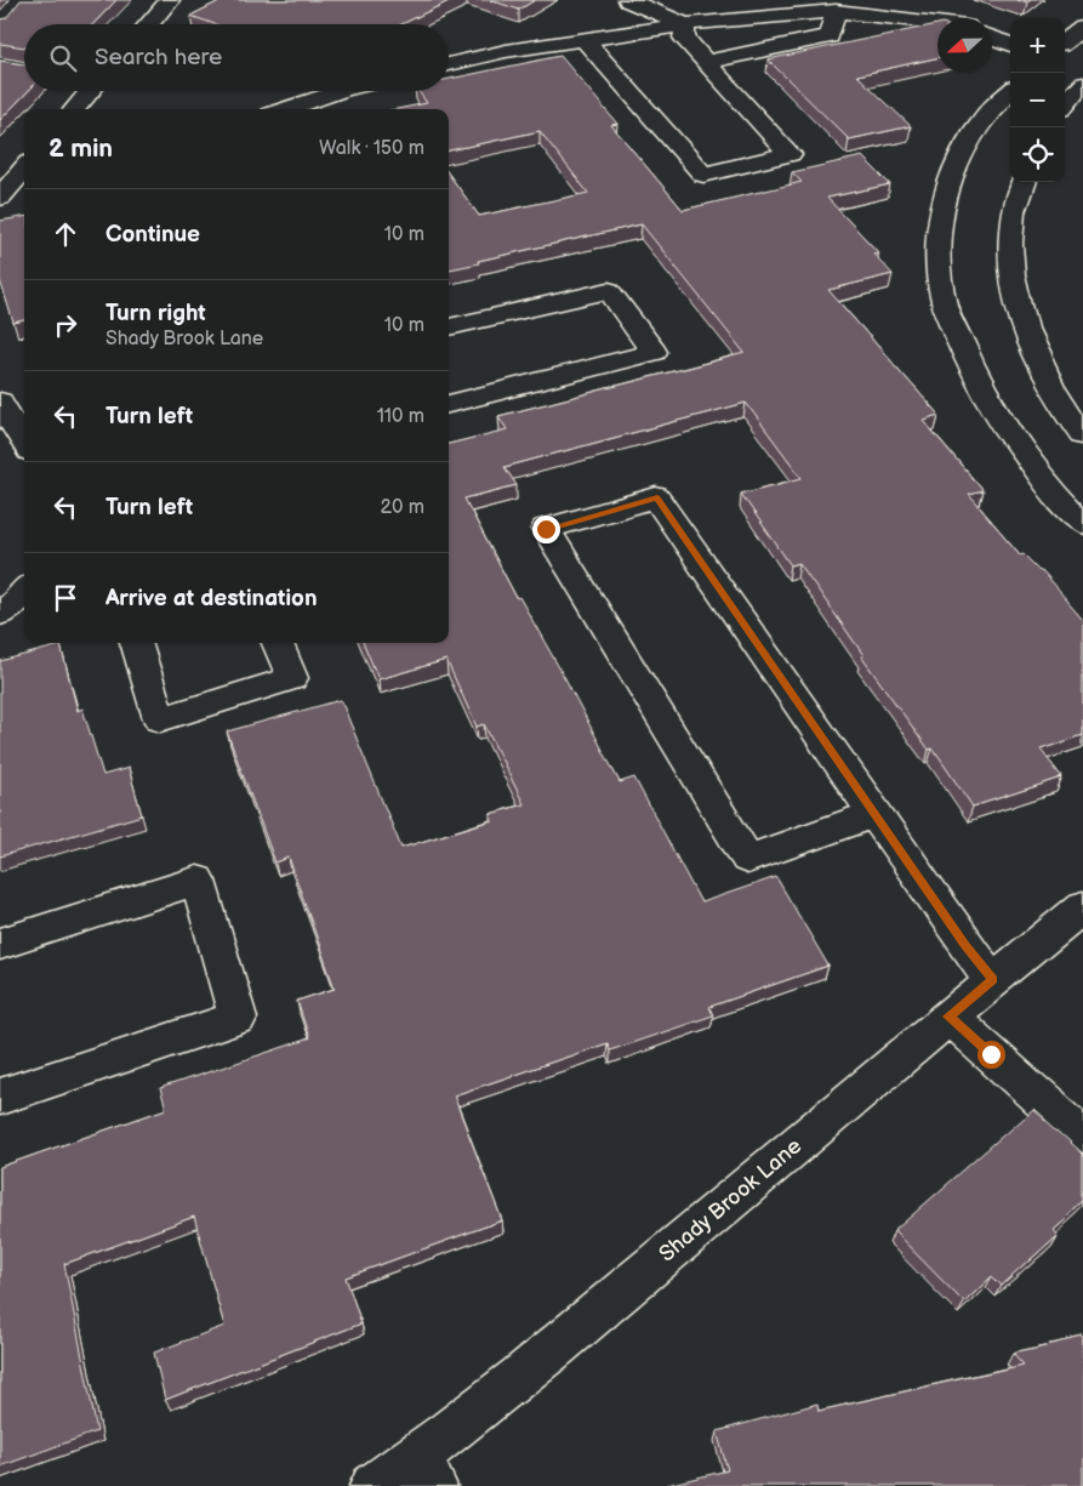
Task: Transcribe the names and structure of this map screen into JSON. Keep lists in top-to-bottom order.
{
  "streets": {
    "street": ["Shady Brook Lane"]
  },
  "north": "left",
  "page": {
    "map_buttons": ["+", "−"],
    "search": "Search here",
    "heading": ["2 min", "Walk · 150 m"],
    "list": [
      ["Continue", "10 m"],
      ["Turn right", "Shady Brook Lane", "10 m"],
      ["Turn left", "110 m"],
      ["Turn left", "20 m"],
      "Arrive at destination"
    ]
  }
}
